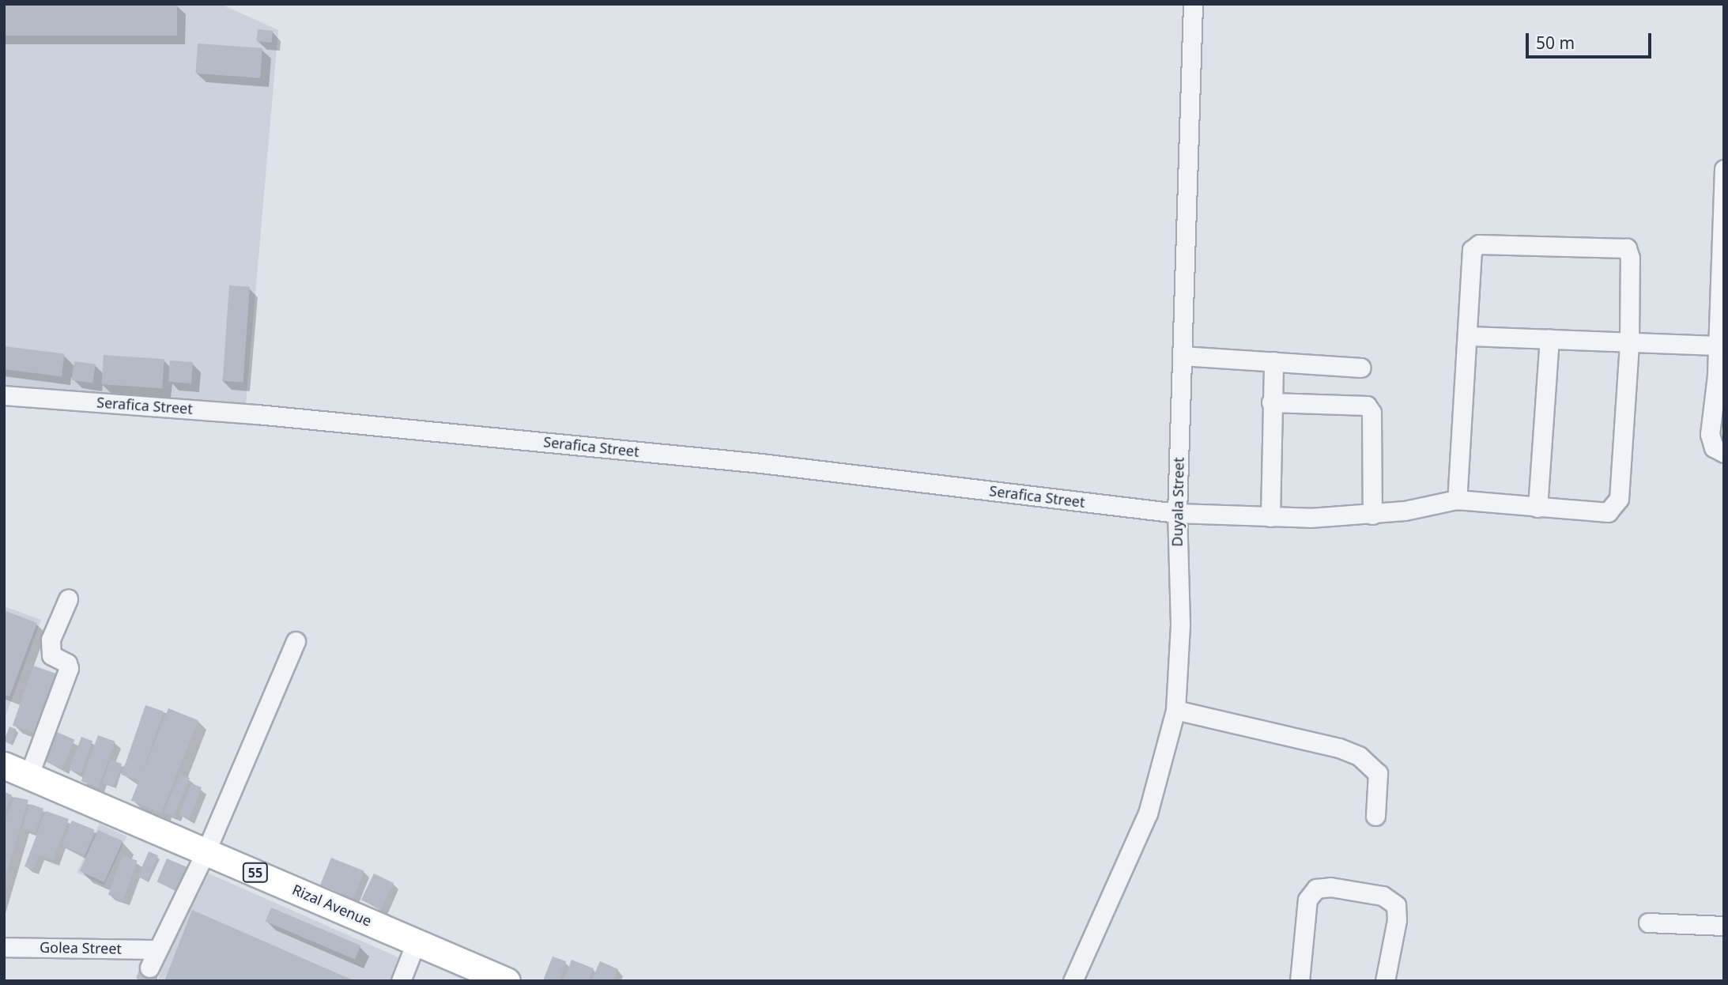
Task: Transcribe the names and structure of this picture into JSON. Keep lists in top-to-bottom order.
{
  "streets": {
    "highway": ["55", "Rizal Avenue"],
    "street": ["Serafica Street", "Duyala Street", "Golea Street"]
  },
  "crossings": [
    ["Serafica Street", "Duyala Street"]
  ],
  "scale_bar": "50 m"
}
